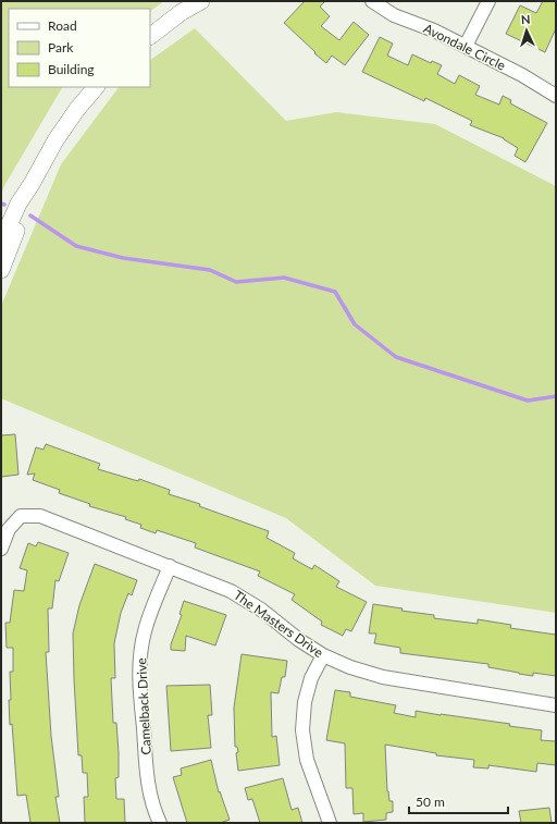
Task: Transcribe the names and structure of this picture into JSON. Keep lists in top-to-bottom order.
{
  "streets": {
    "street": ["Avondale Circle", "The Masters Drive", "Camelback Drive"]
  },
  "crossings": [
    ["The Masters Drive", "Camelback Drive"]
  ],
  "legend": ["Road", "Park", "Building"],
  "scale_bar": "50 m",
  "north": "top"
}
